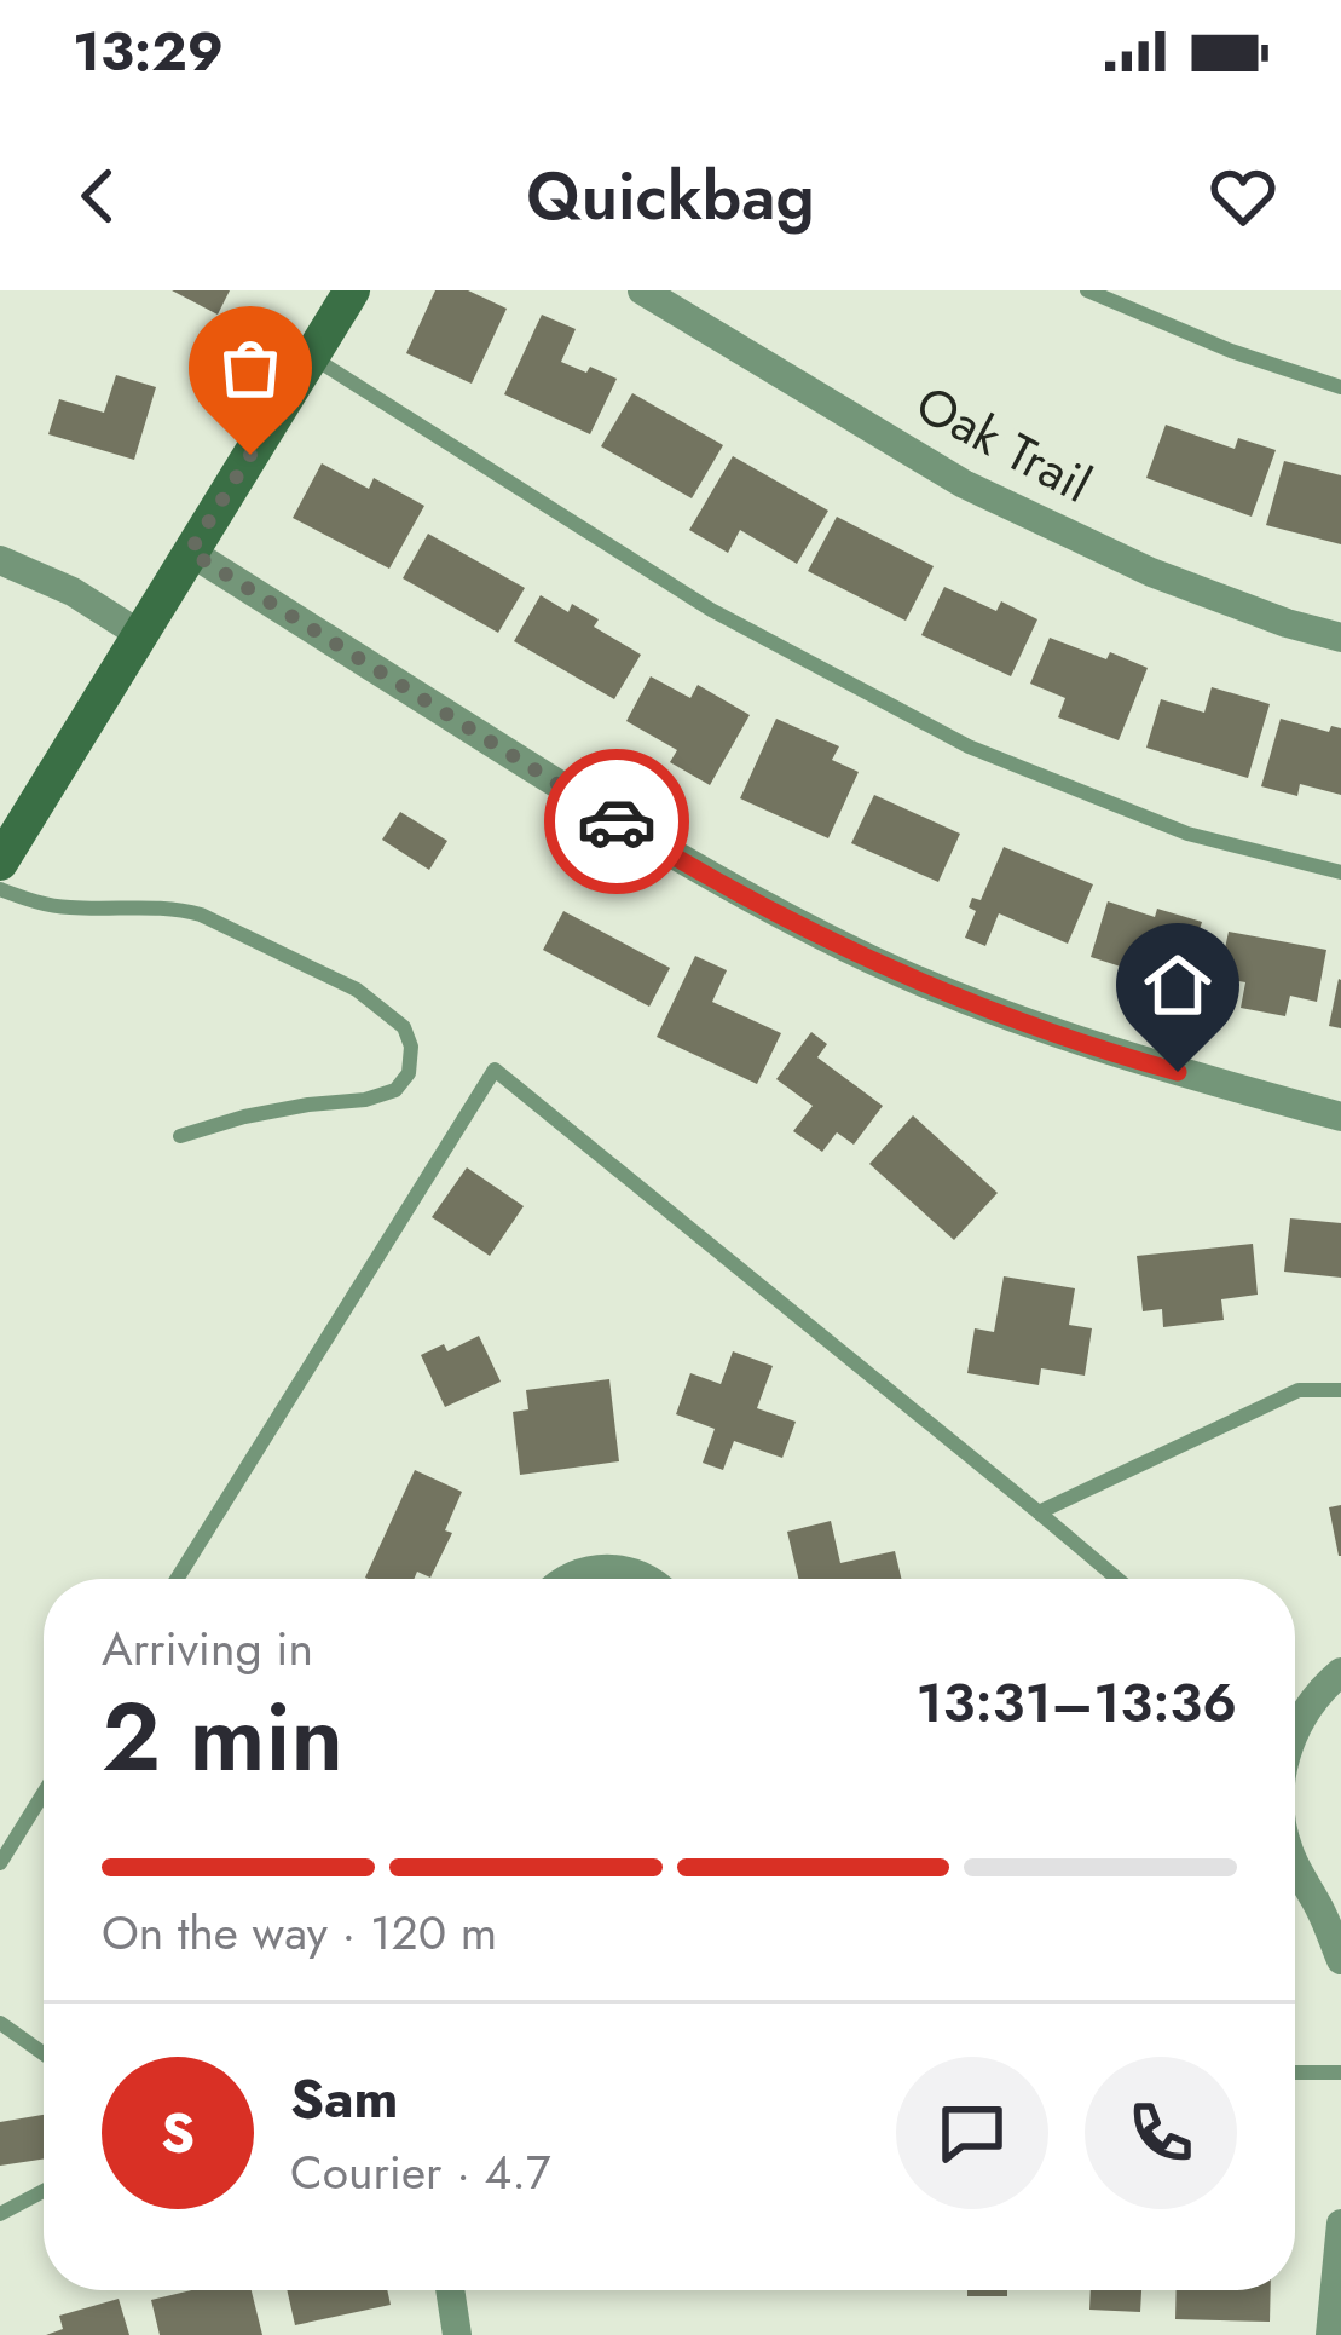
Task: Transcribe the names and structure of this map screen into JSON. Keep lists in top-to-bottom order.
{
  "streets": {
    "street": ["Oak Trail"]
  },
  "page": {
    "status": "13:29",
    "header": "Quickbag",
    "heading": ["2 min", "Arriving in", "13:31–13:36"],
    "panel": ["Sam", "Courier · 4.7"],
    "bar": "On the way · 120 m",
    "round": "S"
  }
}
